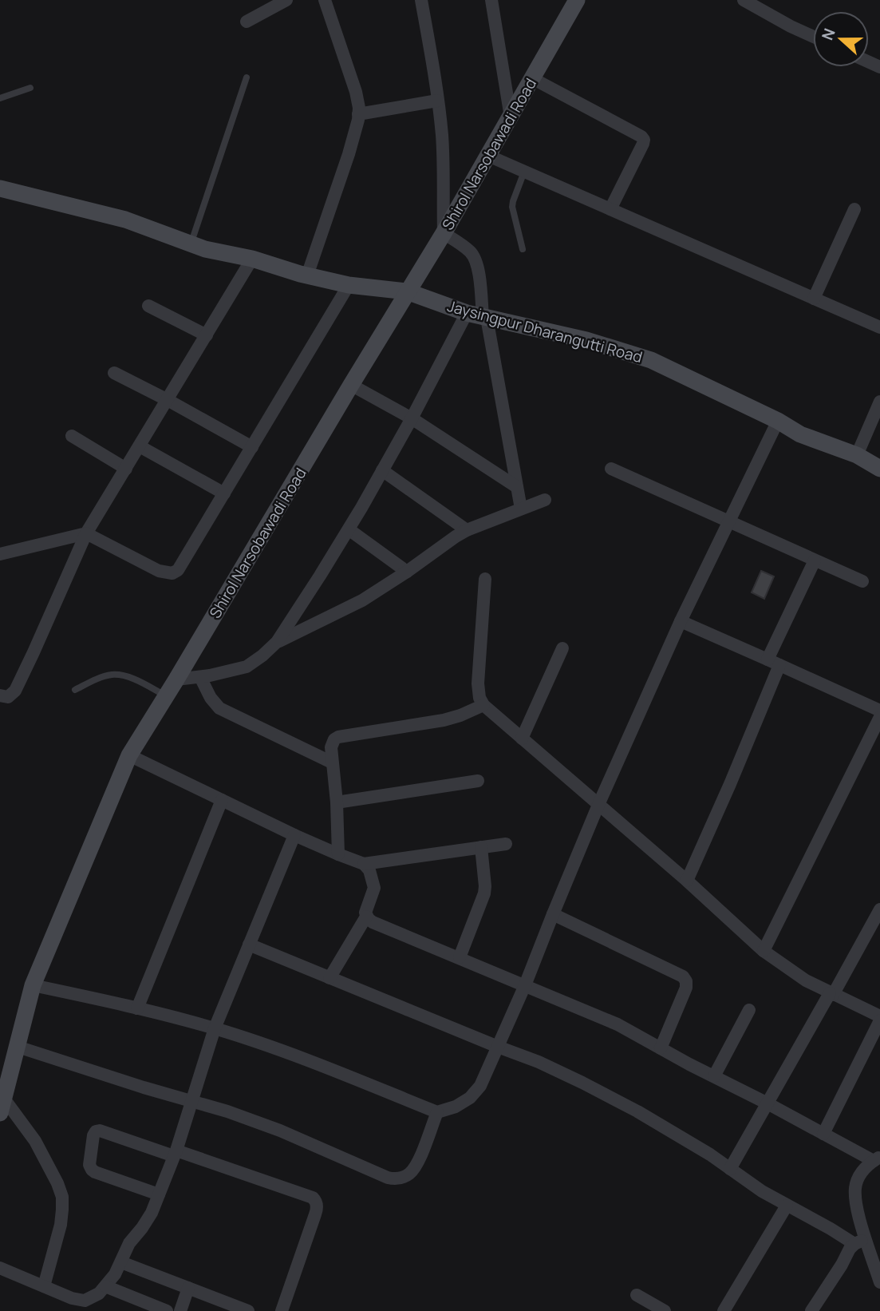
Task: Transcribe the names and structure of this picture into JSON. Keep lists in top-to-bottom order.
{
  "streets": {
    "main road": ["Shirol Narsobawadi Road", "Jaysingpur Dharangutti Road"]
  },
  "crossings": [
    ["Shirol Narsobawadi Road", "Jaysingpur Dharangutti Road"]
  ],
  "north": "left"
}
